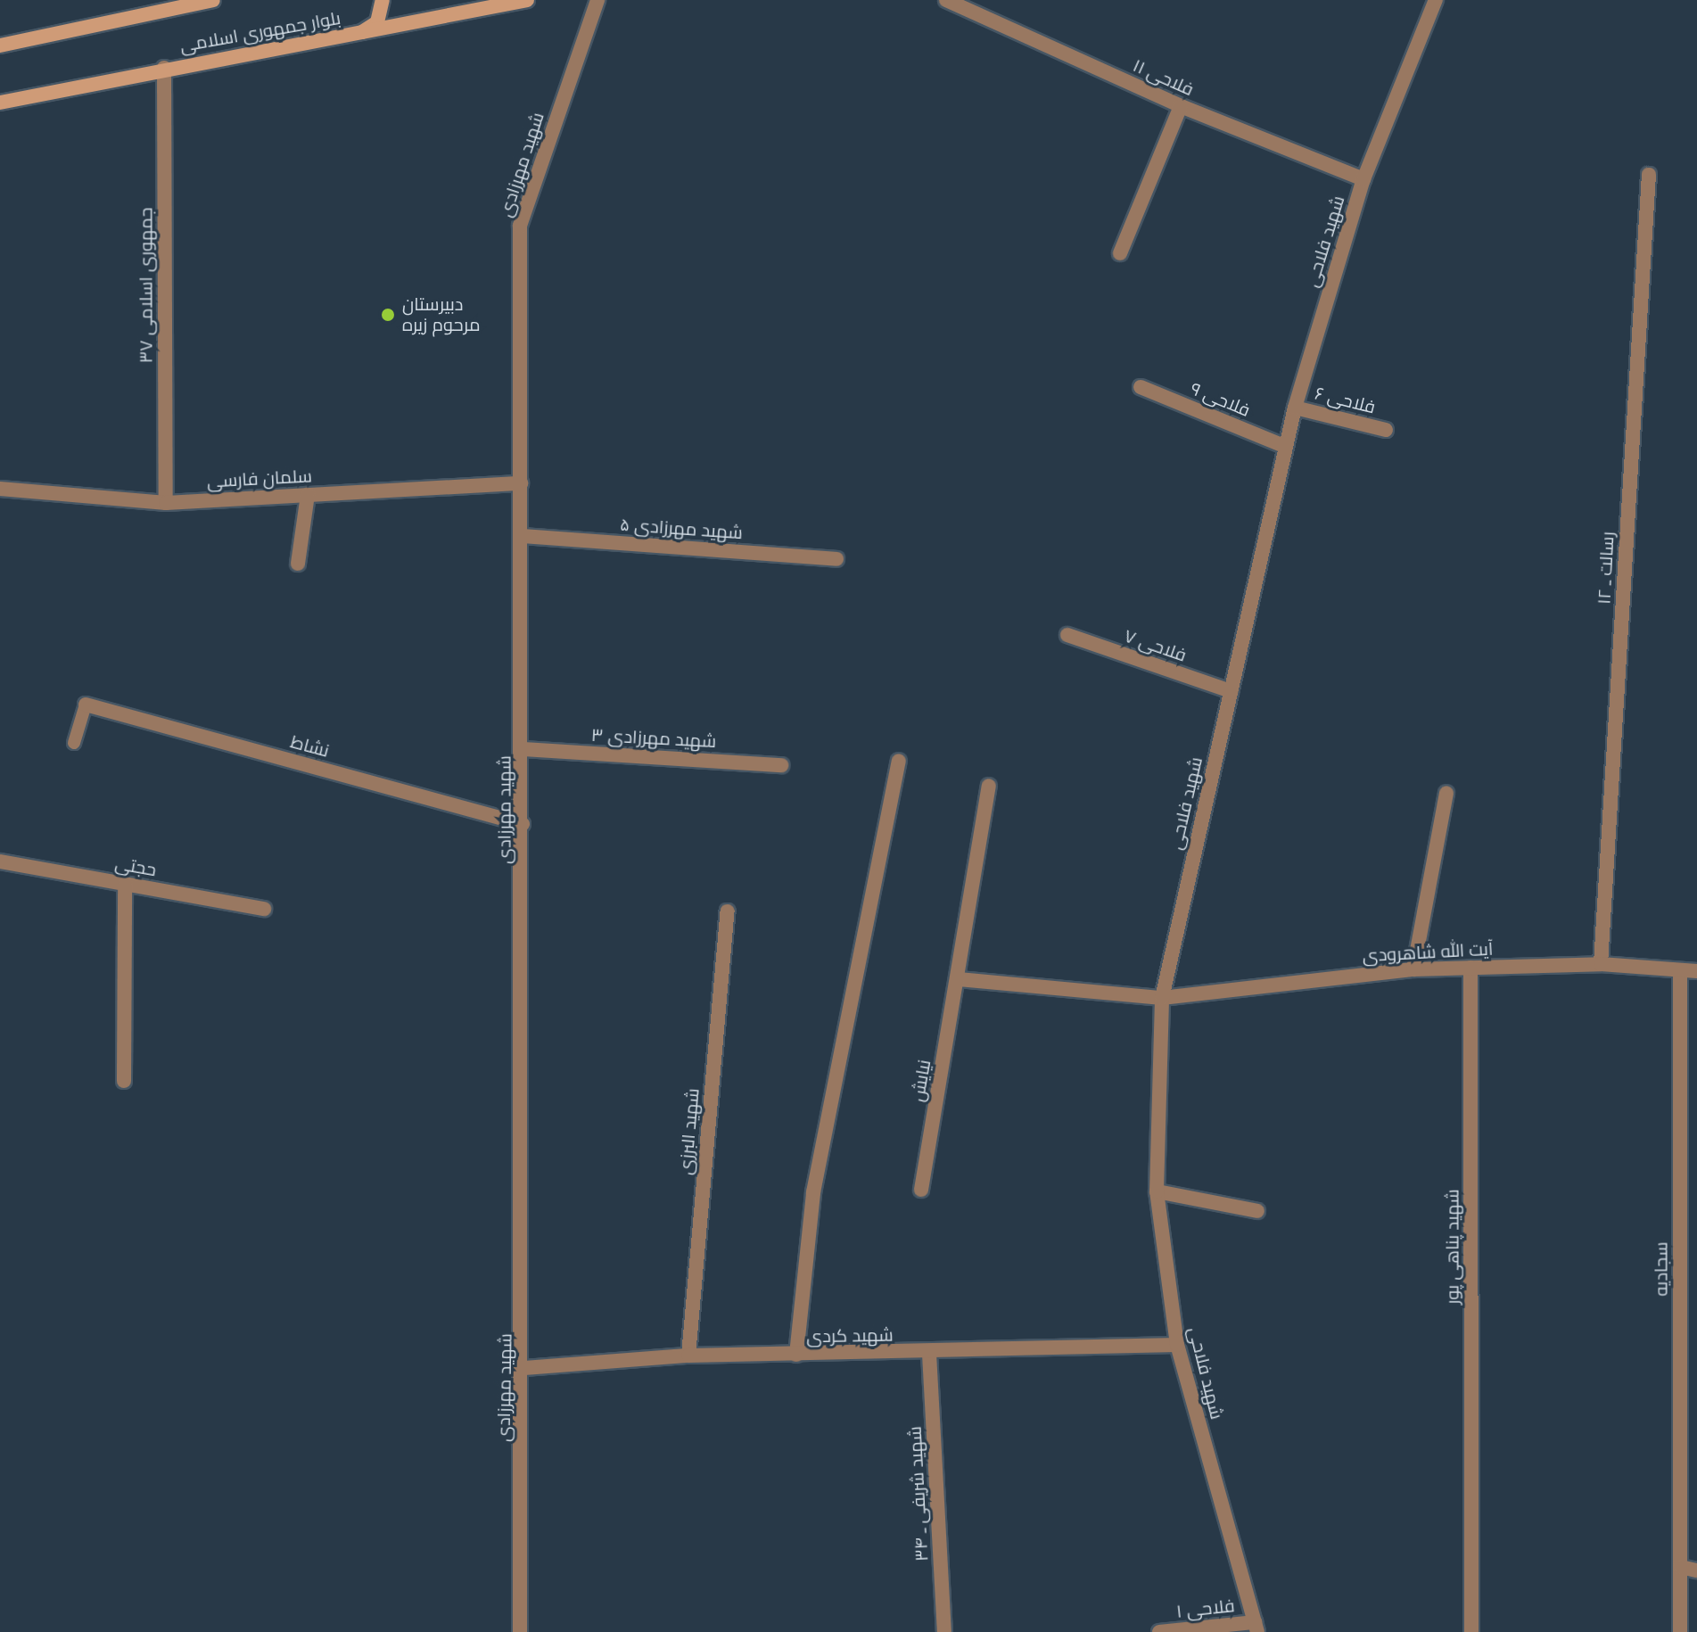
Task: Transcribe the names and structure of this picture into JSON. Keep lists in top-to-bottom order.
{
  "streets": {
    "main road": ["بلوار جمهوری اسلامی"],
    "street": [
      "فلاحی ۱۱",
      "شهید مهرزادی",
      "شهید فلاحی",
      "جمهوری اسلامی ۳۷",
      "فلاحی ۹",
      "فلاحی ۶",
      "سلمان فارسی",
      "شهید مهرزادی ۵",
      "رسالت ـ ۱۲",
      "فلاحی ۷",
      "شهید مهرزادی ۳",
      "نشاط",
      "حجتی",
      "آیت الله شاهرودی",
      "نیایش",
      "شهید البرزی",
      "شهید پناهی پور",
      "سجادیه",
      "شهید کردی",
      "شهید شریفی ـ ۳۴",
      "فلاحی ۱"
    ]
  },
  "crossings": [
    ["بلوار جمهوری اسلامی", "جمهوری اسلامی ۳۷"],
    ["فلاحی ۱۱", "شهید فلاحی"],
    ["شهید مهرزادی", "سلمان فارسی"],
    ["شهید مهرزادی", "شهید مهرزادی ۵"],
    ["شهید مهرزادی", "شهید مهرزادی ۳"],
    ["شهید مهرزادی", "نشاط"],
    ["شهید مهرزادی", "شهید کردی"],
    ["شهید فلاحی", "فلاحی ۹"],
    ["شهید فلاحی", "فلاحی ۶"],
    ["شهید فلاحی", "فلاحی ۷"],
    ["شهید فلاحی", "آیت الله شاهرودی"],
    ["شهید فلاحی", "شهید کردی"],
    ["شهید فلاحی", "فلاحی ۱"],
    ["جمهوری اسلامی ۳۷", "سلمان فارسی"],
    ["رسالت ـ ۱۲", "آیت الله شاهرودی"],
    ["آیت الله شاهرودی", "شهید پناهی پور"],
    ["آیت الله شاهرودی", "سجادیه"],
    ["شهید البرزی", "شهید کردی"],
    ["شهید کردی", "شهید شریفی ـ ۳۴"]
  ],
  "places": ["دبیرستان مرحوم زیره"]
}
